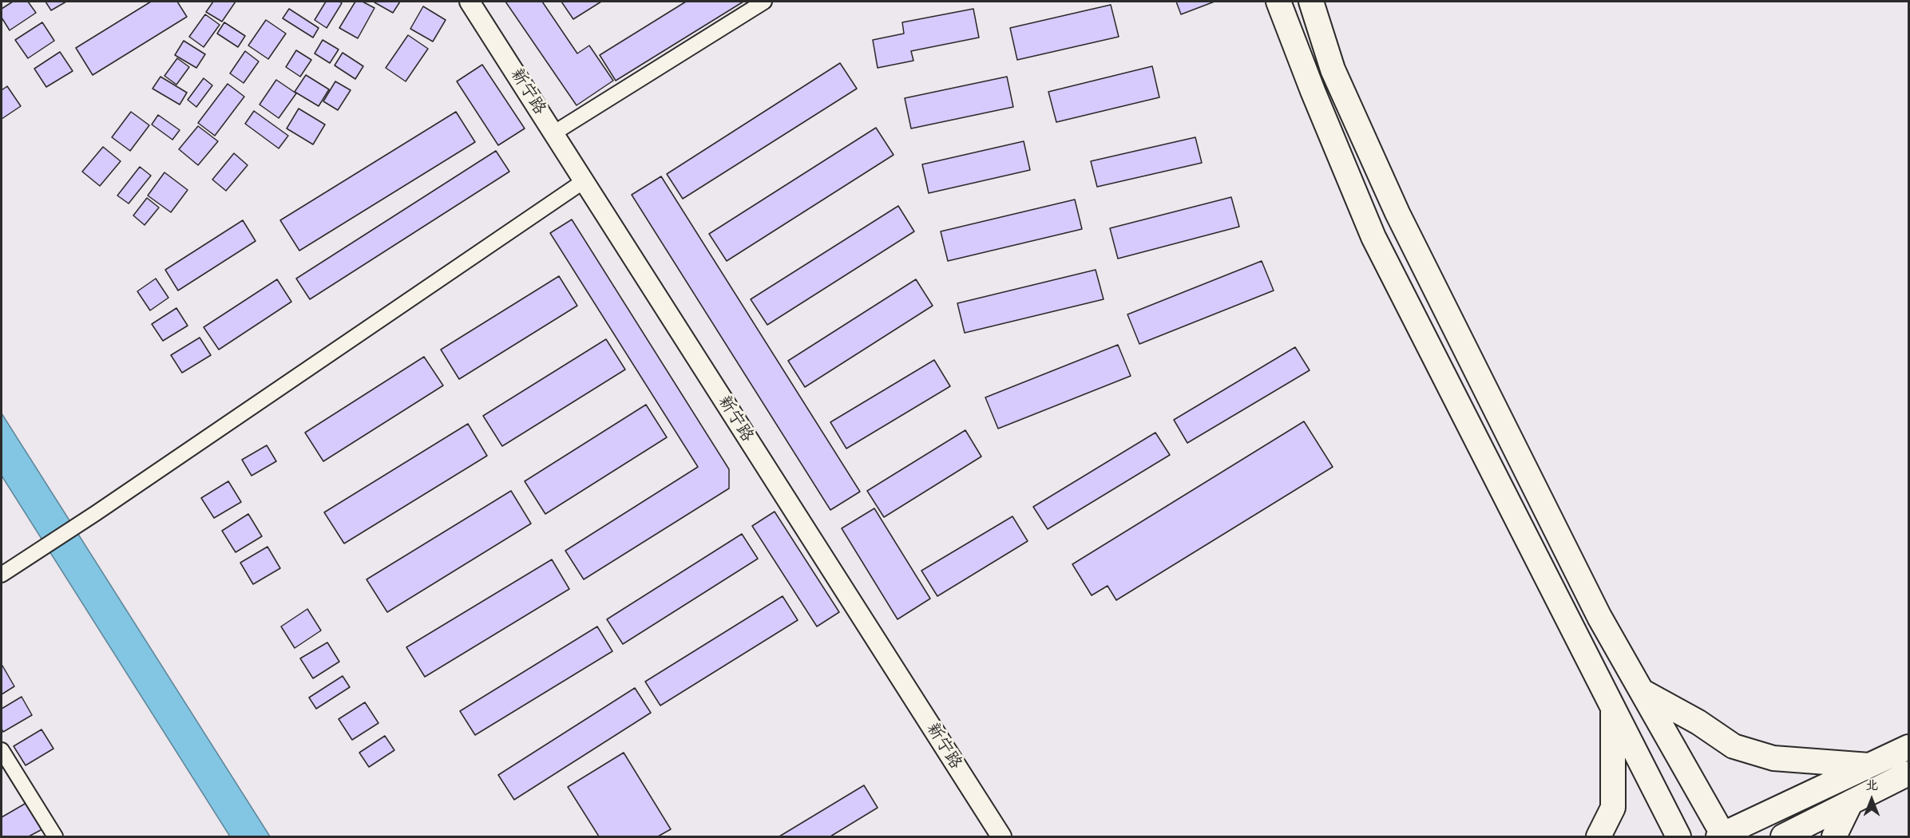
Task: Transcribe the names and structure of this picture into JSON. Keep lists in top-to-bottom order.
{
  "streets": {
    "street": ["新宁路"]
  },
  "north": "top"
}
